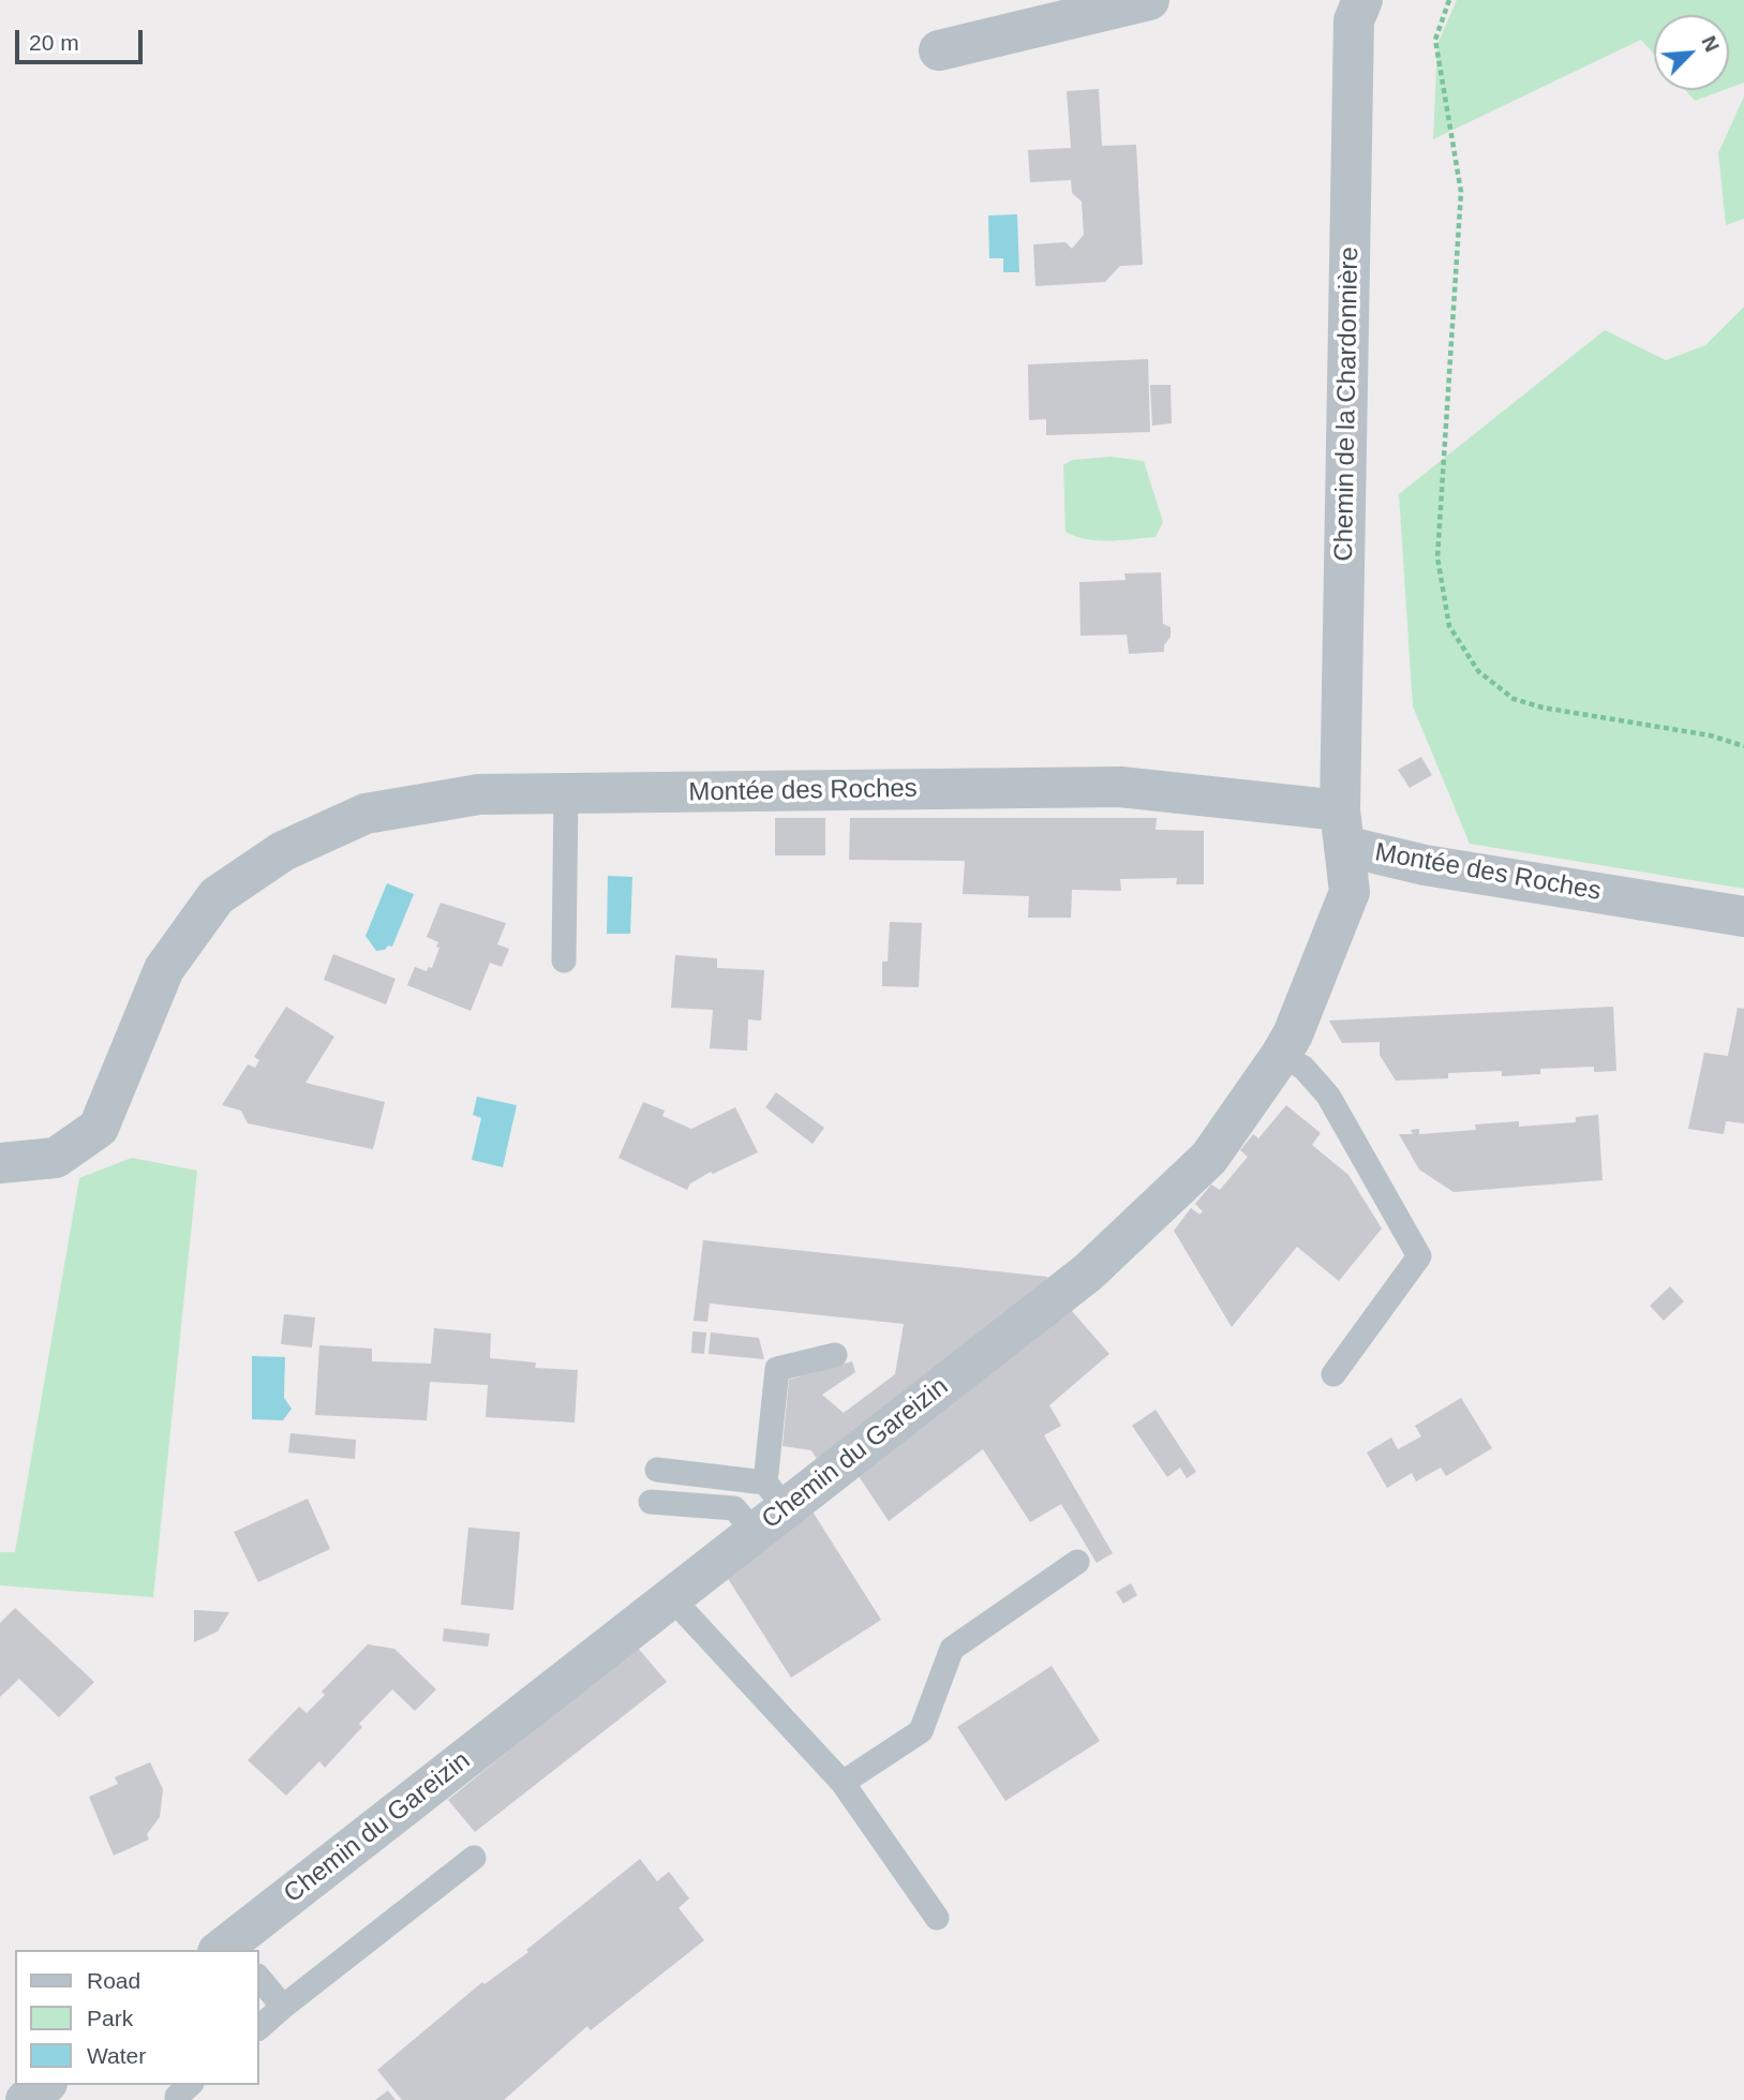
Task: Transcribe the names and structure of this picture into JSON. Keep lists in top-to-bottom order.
{
  "streets": {
    "street": ["Chemin de la Chardonnière", "Montée des Roches", "Chemin du Gareizin"]
  },
  "crossings": [
    ["Chemin de la Chardonnière", "Montée des Roches"],
    ["Chemin de la Chardonnière", "Chemin du Gareizin"],
    ["Montée des Roches", "Chemin du Gareizin"]
  ],
  "legend": ["Road", "Park", "Water"],
  "scale_bar": "20 m",
  "north": "top right"
}
